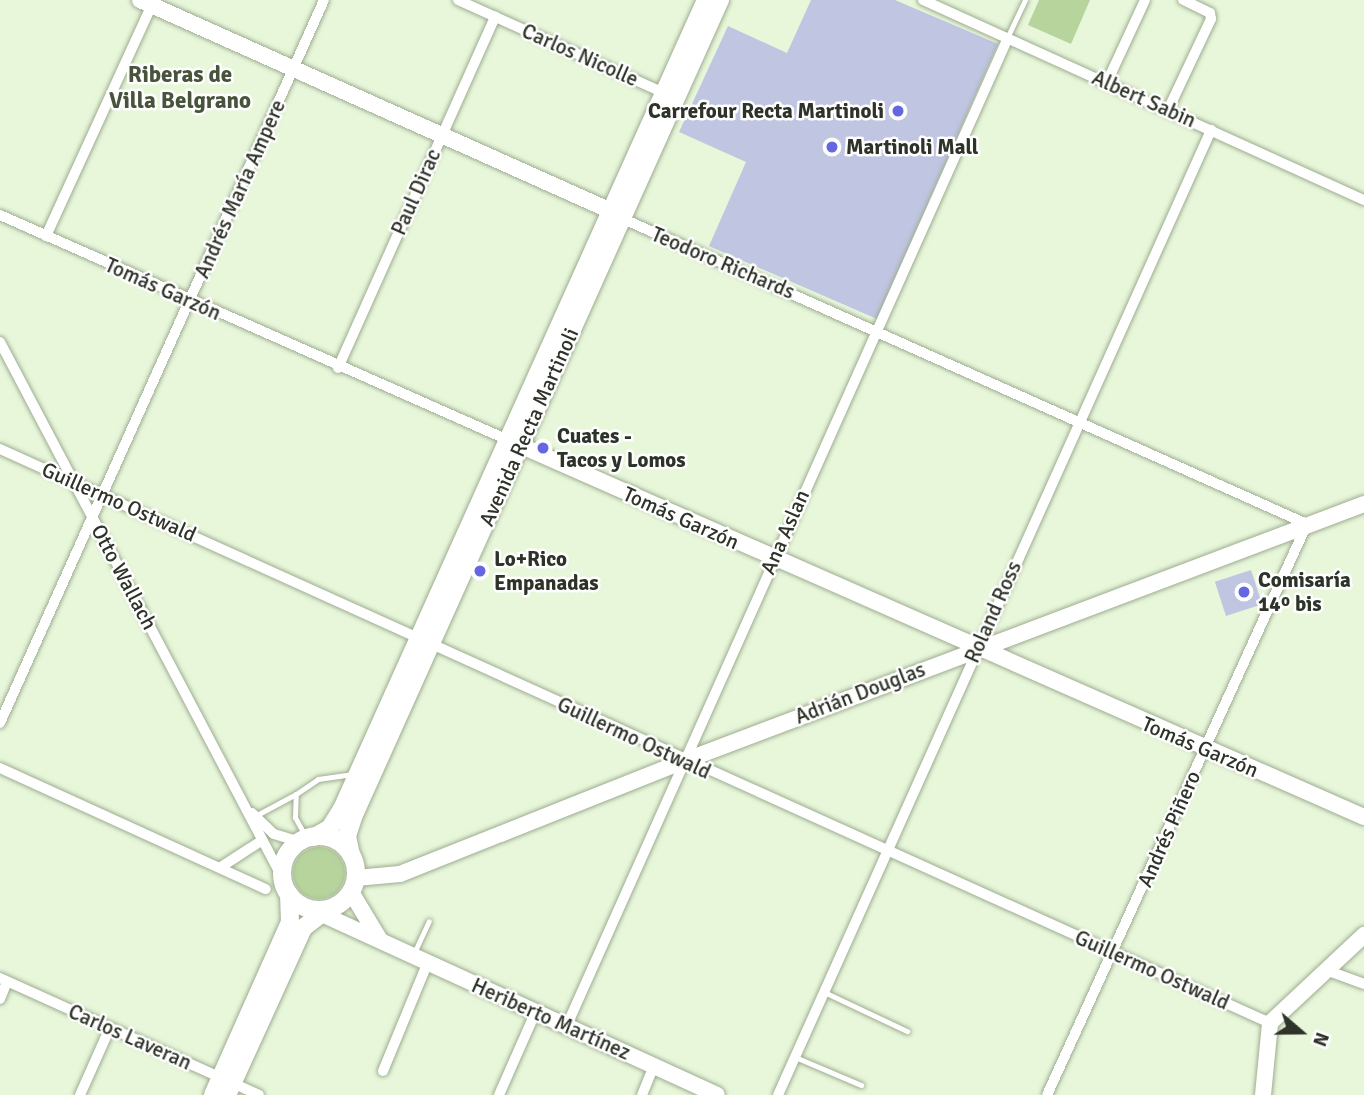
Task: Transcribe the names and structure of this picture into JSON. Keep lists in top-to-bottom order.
{
  "streets": {
    "main road": ["Avenida Recta Martinoli"],
    "street": [
      "Carlos Nicolle",
      "Albert Sabin",
      "Andrés María Ampere",
      "Paul Dirac",
      "Teodoro Richards",
      "Tomás Garzón",
      "Guillermo Ostwald",
      "Ana Aslan",
      "Otto Wallach",
      "Roland Ross",
      "Adrián Douglas",
      "Andrés Piñero",
      "Heriberto Martínez",
      "Carlos Laveran"
    ]
  },
  "crossings": [
    ["Carlos Nicolle", "Paul Dirac"],
    ["Carlos Nicolle", "Avenida Recta Martinoli"],
    ["Albert Sabin", "Ana Aslan"],
    ["Albert Sabin", "Roland Ross"],
    ["Andrés María Ampere", "Teodoro Richards"],
    ["Andrés María Ampere", "Tomás Garzón"],
    ["Andrés María Ampere", "Guillermo Ostwald"],
    ["Andrés María Ampere", "Otto Wallach"],
    ["Paul Dirac", "Teodoro Richards"],
    ["Paul Dirac", "Tomás Garzón"],
    ["Teodoro Richards", "Avenida Recta Martinoli"],
    ["Teodoro Richards", "Ana Aslan"],
    ["Teodoro Richards", "Roland Ross"],
    ["Teodoro Richards", "Adrián Douglas"],
    ["Teodoro Richards", "Andrés Piñero"],
    ["Tomás Garzón", "Avenida Recta Martinoli"],
    ["Tomás Garzón", "Ana Aslan"],
    ["Tomás Garzón", "Roland Ross"],
    ["Tomás Garzón", "Adrián Douglas"],
    ["Tomás Garzón", "Andrés Piñero"],
    ["Avenida Recta Martinoli", "Guillermo Ostwald"],
    ["Avenida Recta Martinoli", "Otto Wallach"],
    ["Avenida Recta Martinoli", "Adrián Douglas"],
    ["Avenida Recta Martinoli", "Heriberto Martínez"],
    ["Guillermo Ostwald", "Ana Aslan"],
    ["Guillermo Ostwald", "Otto Wallach"],
    ["Guillermo Ostwald", "Roland Ross"],
    ["Guillermo Ostwald", "Adrián Douglas"],
    ["Guillermo Ostwald", "Andrés Piñero"],
    ["Ana Aslan", "Adrián Douglas"],
    ["Ana Aslan", "Heriberto Martínez"],
    ["Otto Wallach", "Adrián Douglas"],
    ["Otto Wallach", "Heriberto Martínez"],
    ["Roland Ross", "Adrián Douglas"],
    ["Adrián Douglas", "Andrés Piñero"],
    ["Adrián Douglas", "Heriberto Martínez"]
  ],
  "districts": ["Riberas de Villa Belgrano"],
  "places": [
    "Carrefour Recta Martinoli",
    "Martinoli Mall",
    "Cuates - Tacos y Lomos",
    "Lo+Rico Empanadas",
    "Comisaría 14º bis"
  ],
  "north": "right"
}
